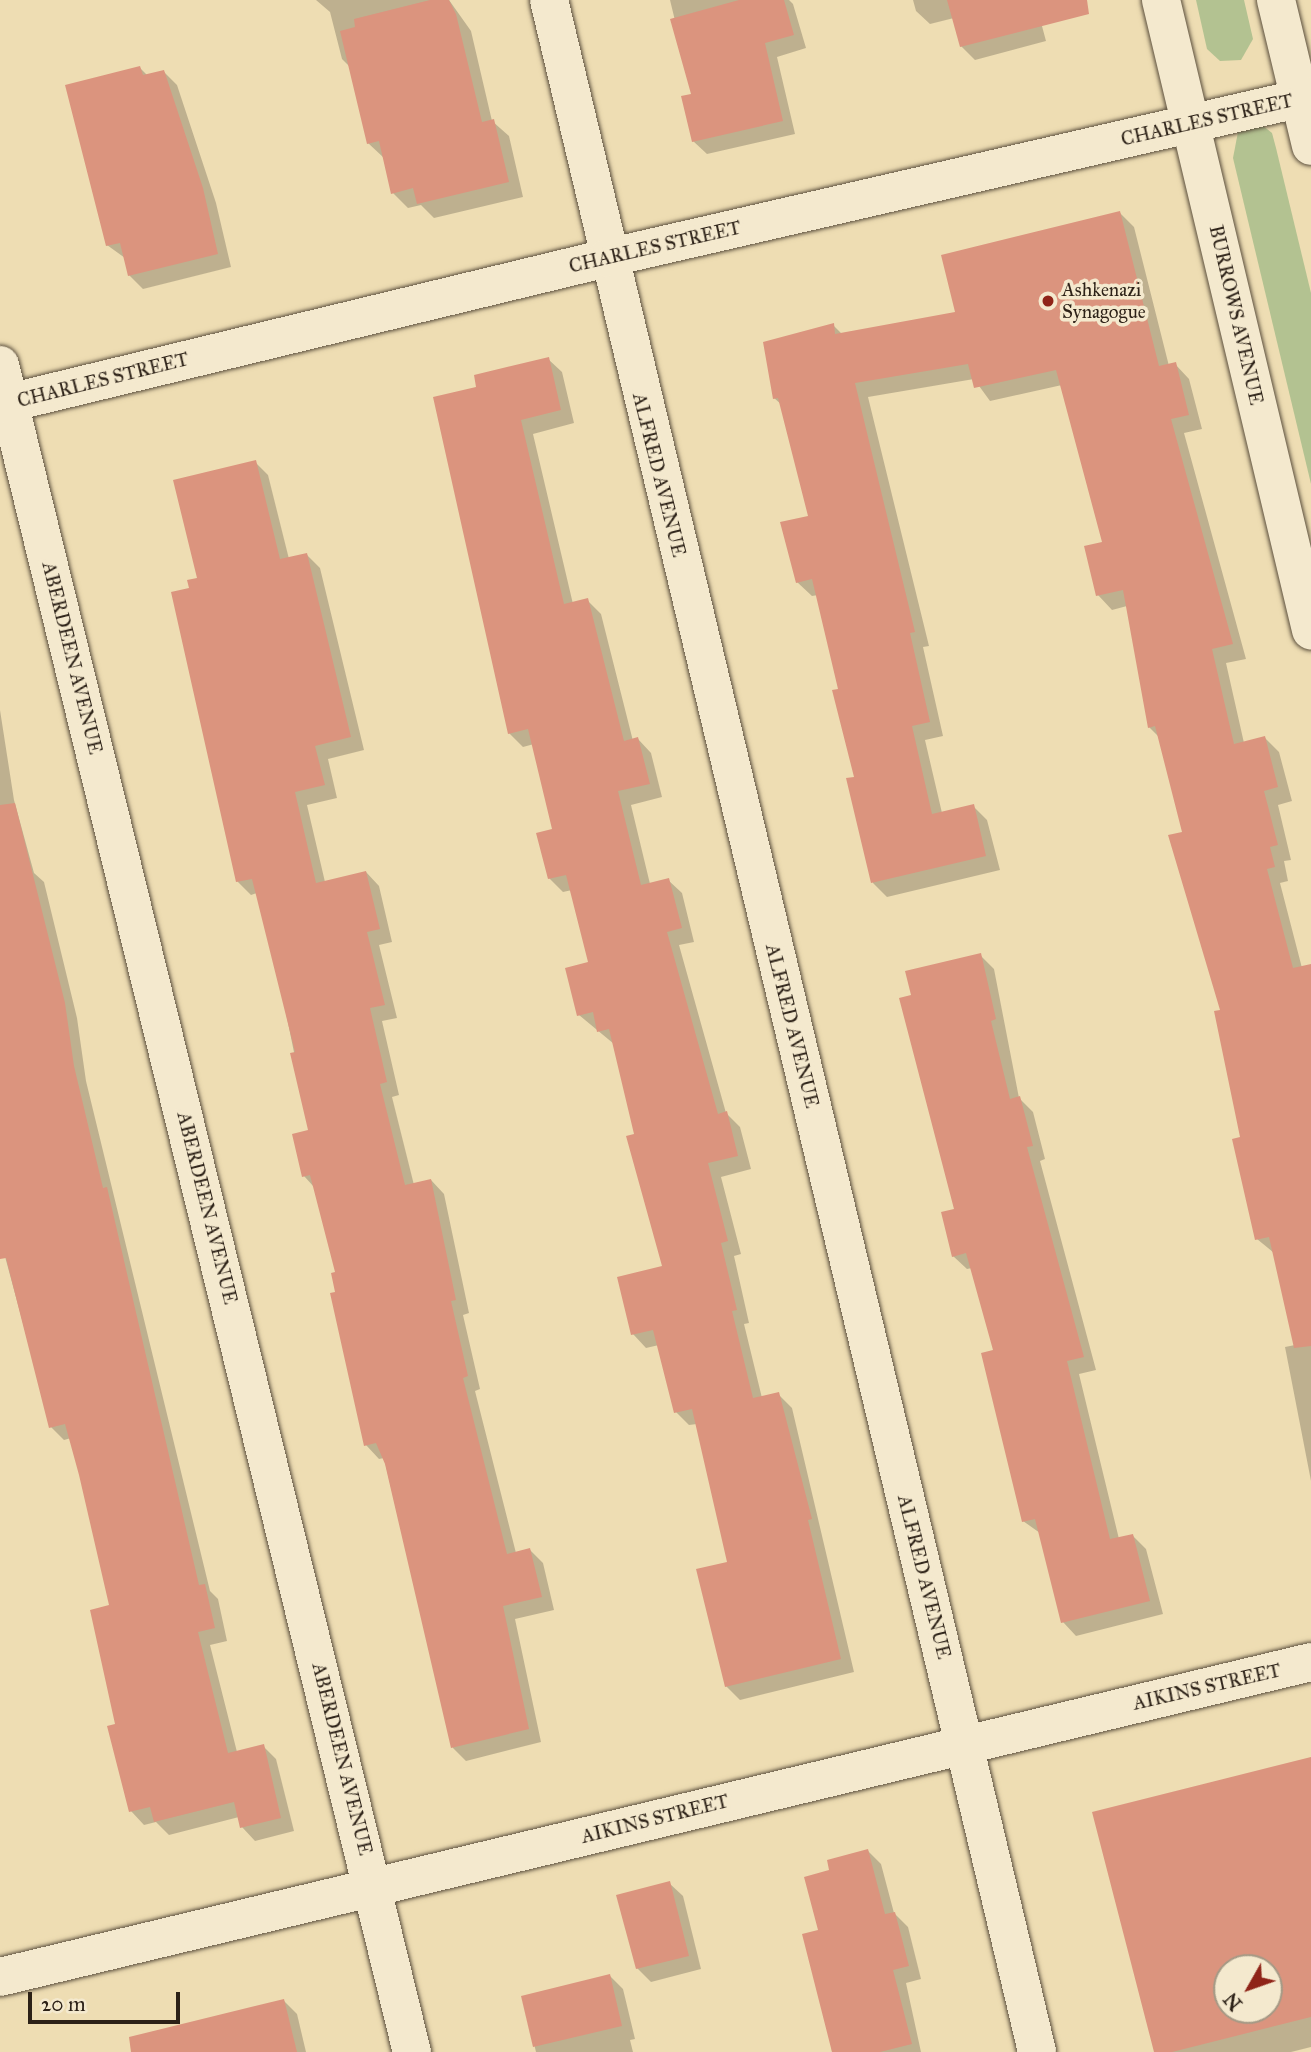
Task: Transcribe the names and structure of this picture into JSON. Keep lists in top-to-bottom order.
{
  "streets": {
    "street": [
      "CHARLES STREET",
      "BURROWS AVENUE",
      "ALFRED AVENUE",
      "ABERDEEN AVENUE",
      "AIKINS STREET"
    ]
  },
  "crossings": [
    ["CHARLES STREET", "BURROWS AVENUE"],
    ["CHARLES STREET", "ALFRED AVENUE"],
    ["CHARLES STREET", "ABERDEEN AVENUE"],
    ["ALFRED AVENUE", "AIKINS STREET"],
    ["ABERDEEN AVENUE", "AIKINS STREET"]
  ],
  "places": ["Ashkenazi Synagogue"],
  "scale_bar": "20 m",
  "north": "bottom left"
}
